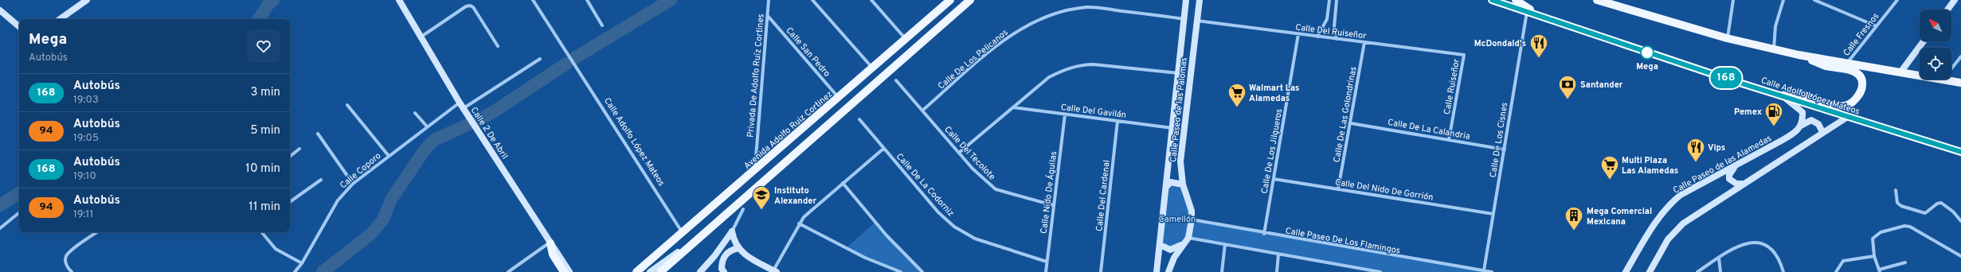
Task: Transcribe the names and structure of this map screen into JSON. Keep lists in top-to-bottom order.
{
  "streets": {
    "main road": ["Calle Adolfo López Mateos", "Avenida Adolfo Ruiz Cortinez"],
    "street": [
      "Calle Del Ruiseñor",
      "Calle Fresnos",
      "Calle San Pedro",
      "Calle De Los Pelicanos",
      "Privada De Adolfo Ruíz Cortines",
      "Calle Ruiseñor",
      "Calle Paseo de las Palomas",
      "Calle Del Gavilán",
      "Calle De Las Golondrinas",
      "Calle De La Calandria",
      "Calle 2 De Abril",
      "Calle De Los Cisnes",
      "Calle De Los Jilgueros",
      "Calle Del Tecolote",
      "Calle Paseo de las Alamedas",
      "Calle Coporo",
      "Calle De La Codorniz",
      "Calle Del Nido De Gorrión",
      "Calle Nido De Águilas",
      "Calle Del Cardenal",
      "Calle Paseo De Los Flamingos"
    ]
  },
  "crossings": [
    ["Calle Del Ruiseñor", "Calle Ruiseñor"],
    ["Calle Del Ruiseñor", "Calle Paseo de las Palomas"],
    ["Calle Del Ruiseñor", "Calle De Las Golondrinas"],
    ["Calle Del Ruiseñor", "Calle De Los Jilgueros"],
    ["Calle San Pedro", "Privada De Adolfo Ruíz Cortines"],
    ["Calle San Pedro", "Avenida Adolfo Ruiz Cortinez"],
    ["Calle De Los Pelicanos", "Calle Paseo de las Palomas"],
    ["Calle De Los Pelicanos", "Calle Del Tecolote"],
    ["Privada De Adolfo Ruíz Cortines", "Avenida Adolfo Ruiz Cortinez"],
    ["Calle Ruiseñor", "Calle De La Calandria"],
    ["Calle Adolfo López Mateos", "Avenida Adolfo Ruiz Cortinez"],
    ["Calle Adolfo López Mateos", "Calle De Los Cisnes"],
    ["Calle Paseo de las Palomas", "Calle Del Gavilán"],
    ["Calle Paseo de las Palomas", "Calle Paseo De Los Flamingos"],
    ["Calle Del Gavilán", "Calle Nido De Águilas"],
    ["Calle Del Gavilán", "Calle Del Cardenal"],
    ["Calle De Las Golondrinas", "Calle De La Calandria"],
    ["Calle De Las Golondrinas", "Calle Del Nido De Gorrión"],
    ["Calle De La Calandria", "Calle De Los Cisnes"],
    ["Calle 2 De Abril", "Calle Coporo"],
    ["Calle De Los Cisnes", "Calle Del Nido De Gorrión"],
    ["Calle De Los Cisnes", "Calle Paseo De Los Flamingos"],
    ["Calle De Los Jilgueros", "Calle Del Nido De Gorrión"],
    ["Calle De Los Jilgueros", "Calle Paseo De Los Flamingos"],
    ["Calle Del Tecolote", "Calle Nido De Águilas"],
    ["Calle De La Codorniz", "Calle Nido De Águilas"]
  ],
  "parks": ["Camellón"],
  "places": {
    "other": ["Mega"],
    "restaurant": ["McDondald's", "Vips"],
    "bank": ["Santander"],
    "supermarket": ["Walmart Las Alamedas", "Multi Plaza Las Alamedas"],
    "fuel station": ["Pemex"],
    "school or university": ["Instituto Alexander"],
    "building": ["Mega Comercial Mexicana"]
  },
  "lines": ["bus line 168"],
  "north": "top left",
  "page": {
    "on_map": "168",
    "heading": ["Mega", "Autobús"],
    "list": [
      {
        "mark": "168",
        "name": "Autobús",
        "note": "19:03",
        "value": "3 min"
      },
      {
        "mark": "94",
        "name": "Autobús",
        "note": "19:05",
        "value": "5 min"
      },
      {
        "mark": "168",
        "name": "Autobús",
        "note": "19:10",
        "value": "10 min"
      },
      {
        "mark": "94",
        "name": "Autobús",
        "note": "19:11",
        "value": "11 min"
      }
    ]
  }
}
